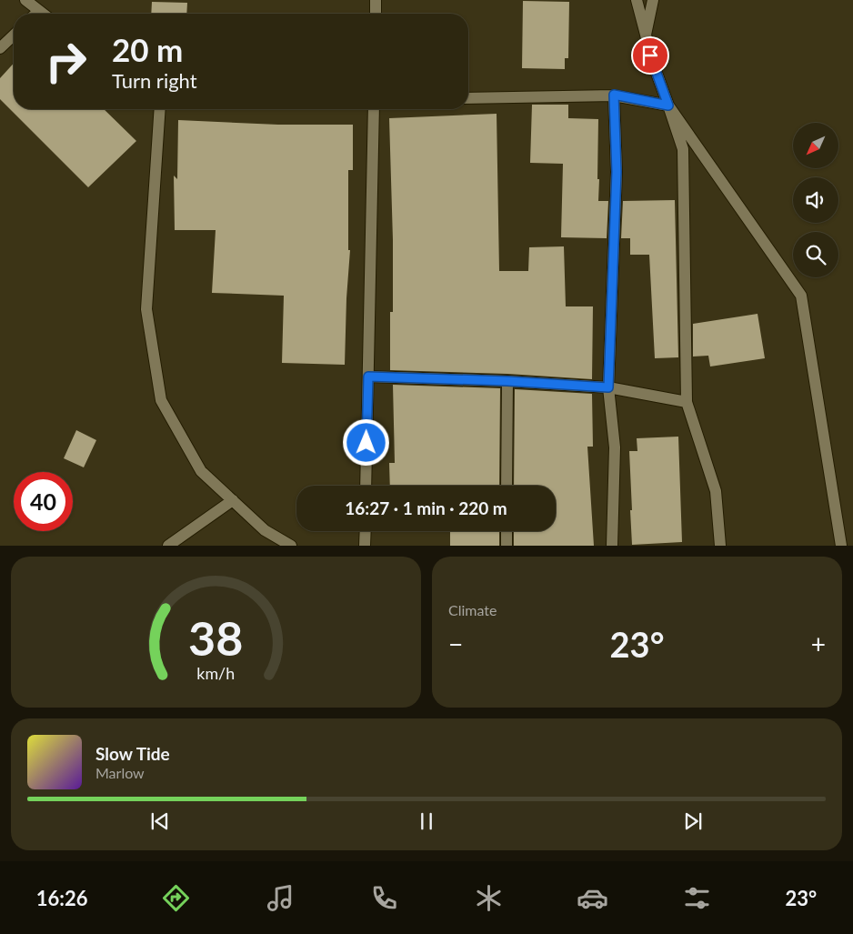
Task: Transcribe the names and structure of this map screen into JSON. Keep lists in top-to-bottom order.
{
  "north": "bottom left",
  "page": {
    "turn": ["20 m", "Turn right"],
    "limit": "40",
    "trip": "16:27 · 1 min · 220 m",
    "tile": "Climate",
    "heat": ["−", "23°", "+"],
    "song": ["Slow Tide", "Marlow"],
    "tabs": ["16:26", "23°"],
    "gauge": ["38", "km/h"]
  }
}
